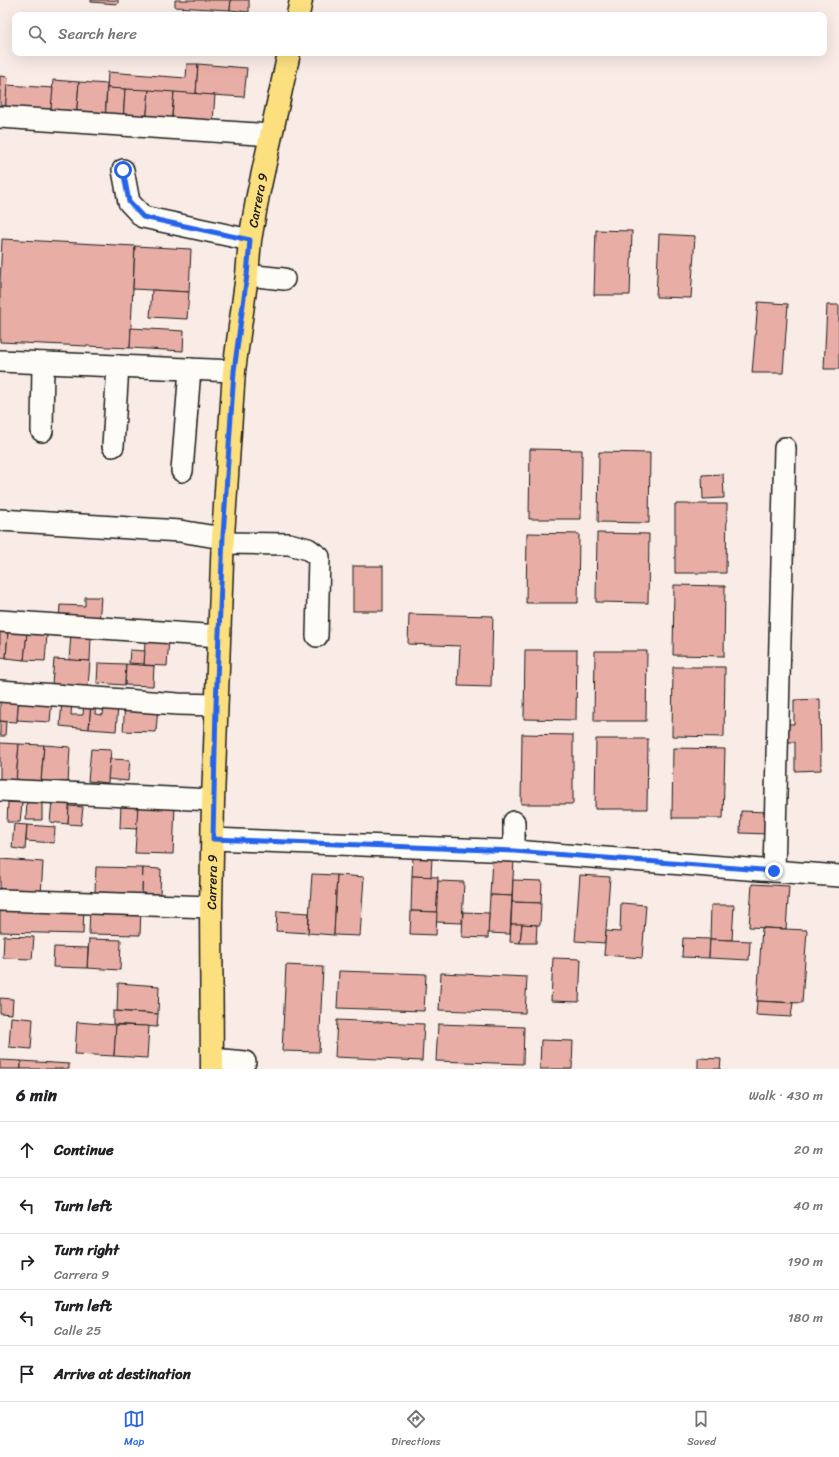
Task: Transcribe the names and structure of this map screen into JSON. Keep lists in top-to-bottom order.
{
  "streets": {
    "main road": ["Carrera 9"]
  },
  "page": {
    "search": "Search here",
    "heading": ["6 min", "Walk · 430 m"],
    "list": [
      ["Continue", "20 m"],
      ["Turn left", "40 m"],
      ["Turn right", "Carrera 9", "190 m"],
      ["Turn left", "Calle 25", "180 m"],
      "Arrive at destination"
    ],
    "nav": ["Map", "Directions", "Saved"]
  }
}
